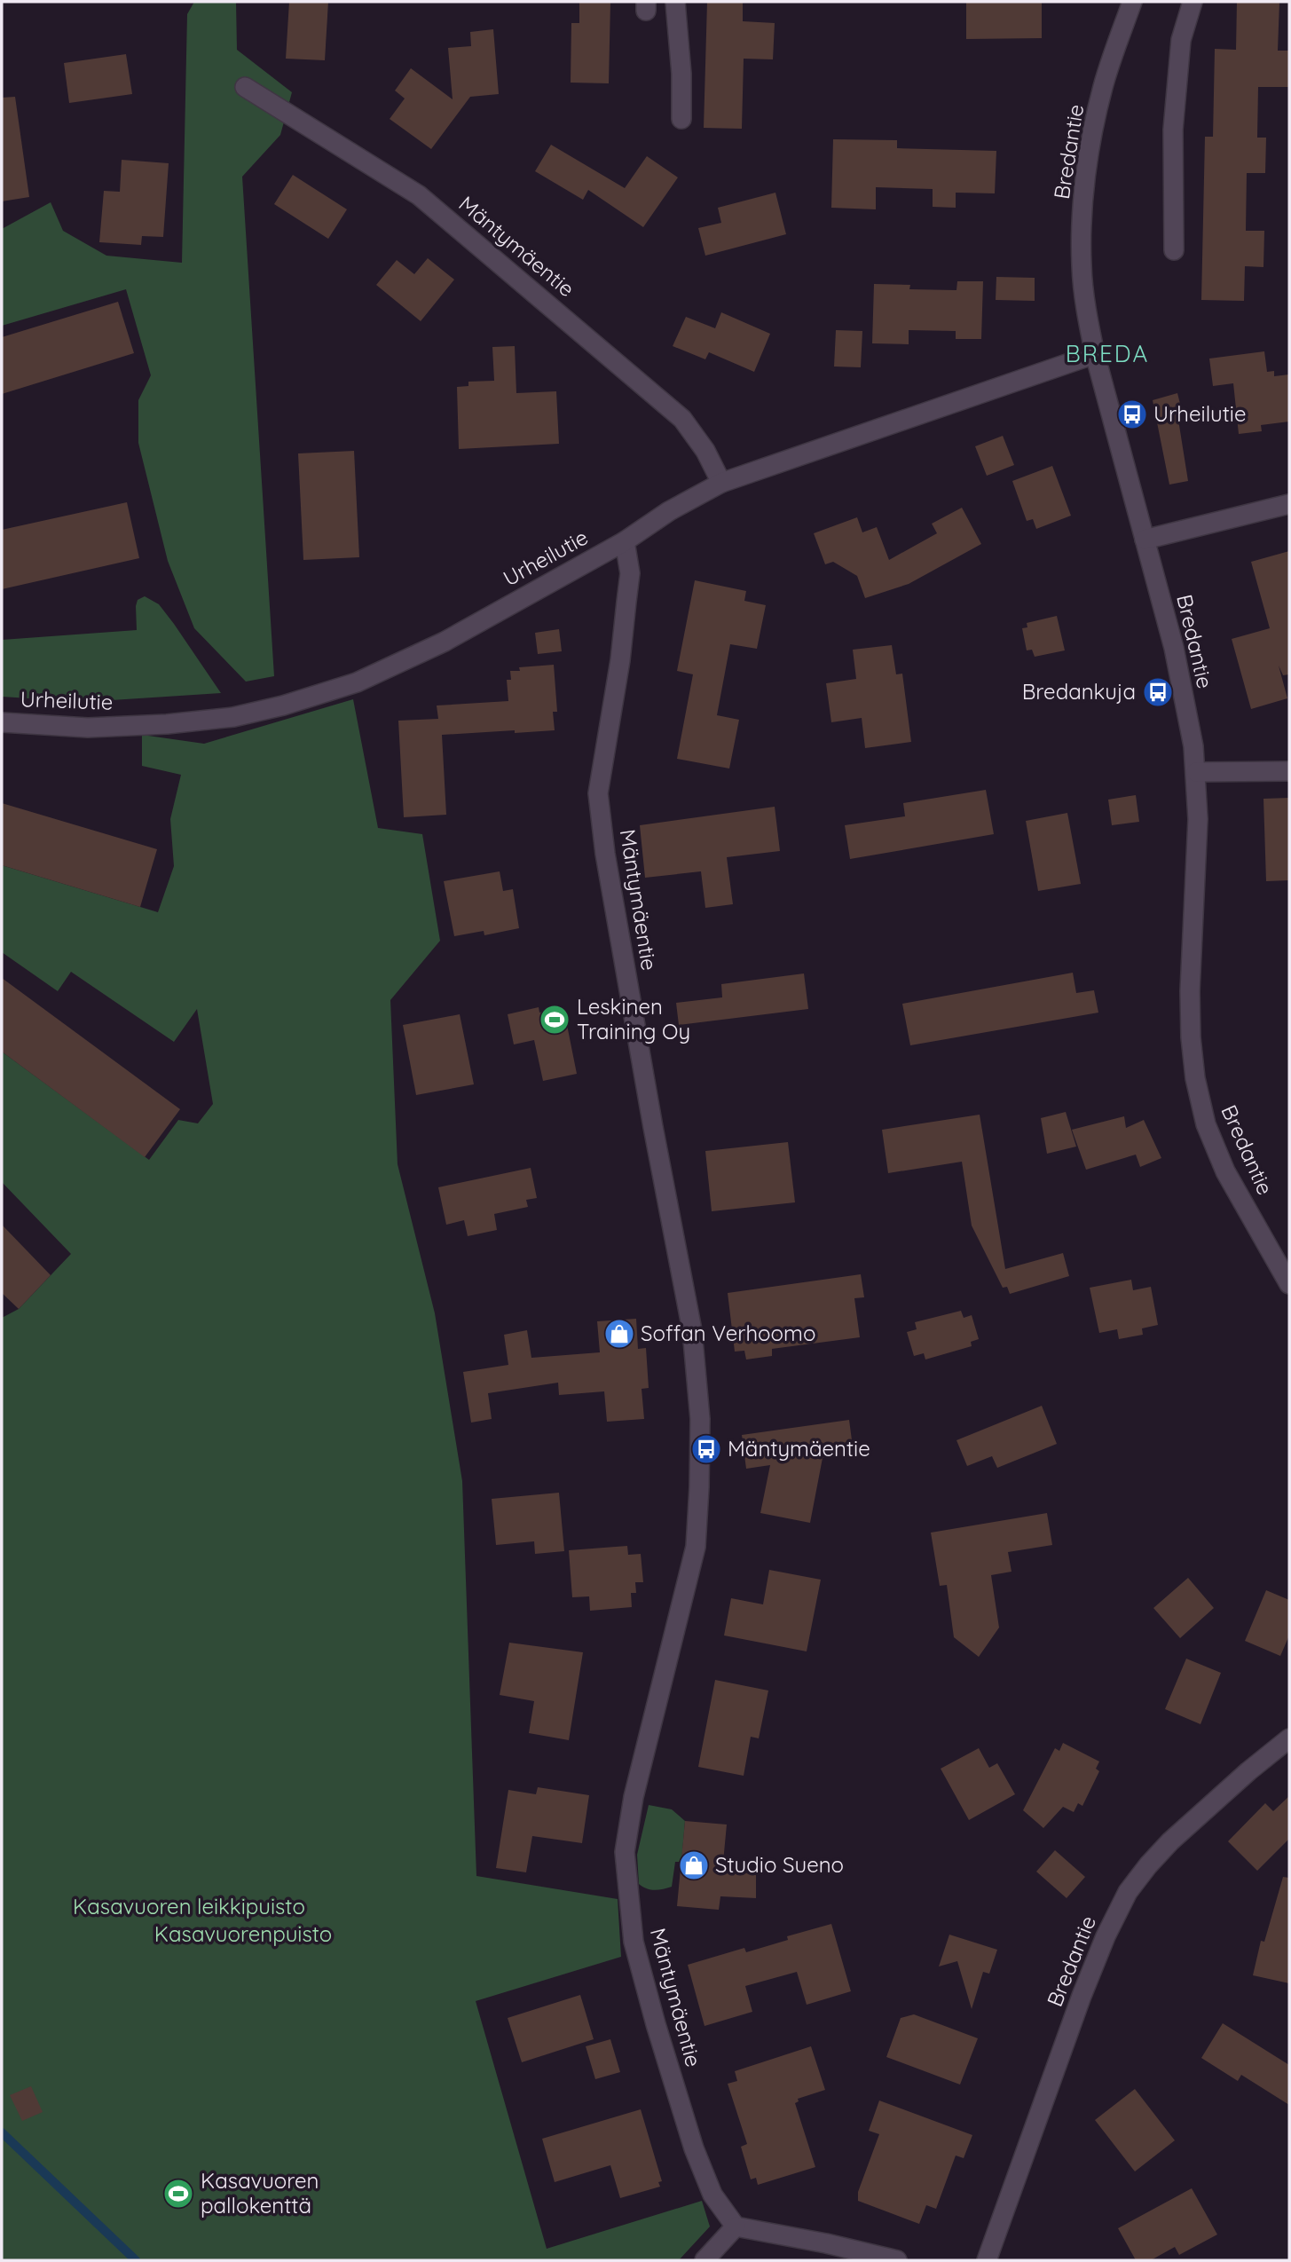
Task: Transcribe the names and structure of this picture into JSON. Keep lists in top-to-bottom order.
{
  "streets": {
    "street": ["Bredantie", "Mäntymäentie", "Urheilutie"]
  },
  "crossings": [
    ["Bredantie", "Urheilutie"],
    ["Mäntymäentie", "Urheilutie"]
  ],
  "districts": ["BREDA"],
  "parks": ["Kasavuoren leikkipuisto", "Kasavuorenpuisto"],
  "places": {
    "bus stop": ["Urheilutie", "Bredankuja", "Mäntymäentie"],
    "sports": ["Leskinen Training Oy", "Kasavuoren pallokenttä"],
    "shop": ["Soffan Verhoomo", "Studio Sueno"]
  }
}
